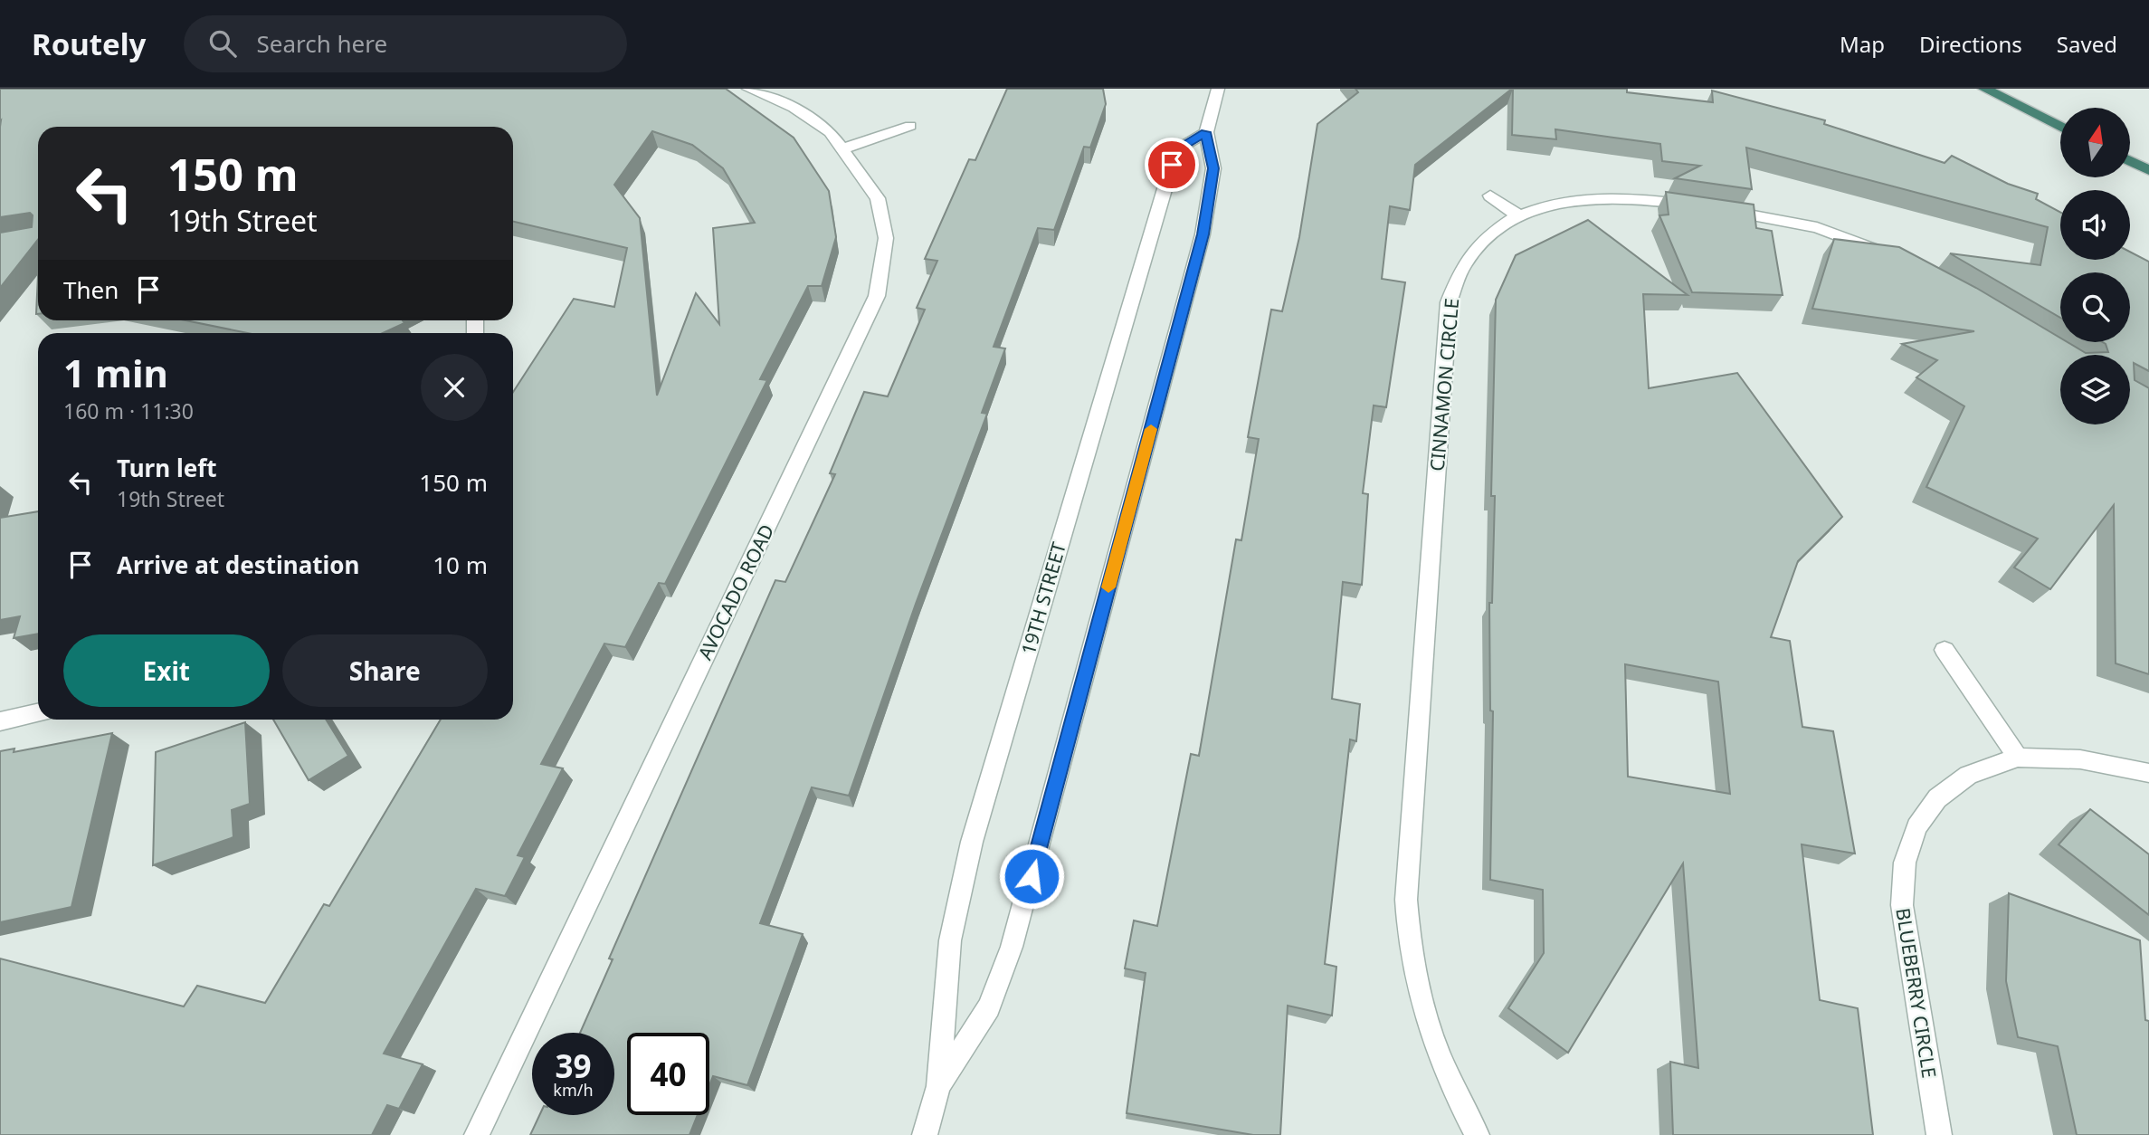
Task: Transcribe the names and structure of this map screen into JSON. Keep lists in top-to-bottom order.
{
  "streets": {
    "street": [
      "CINNAMON CIRCLE",
      "AVOCADO ROAD",
      "19TH STREET",
      "BLUEBERRY CIRCLE"
    ]
  },
  "north": "top",
  "page": {
    "header": "Routely",
    "search": "Search here",
    "nav": ["Map", "Directions", "Saved"],
    "turn": ["150 m", "19th Street"],
    "then": "Then",
    "heading": ["1 min", "160 m · 11:30"],
    "list": [
      {
        "name": "Turn left",
        "note": "19th Street",
        "value": "150 m"
      },
      {
        "name": "Arrive at destination",
        "value": "10 m"
      }
    ],
    "buttons": ["Exit", "Share"],
    "speed": "39 km/h",
    "limit": "40"
  }
}
